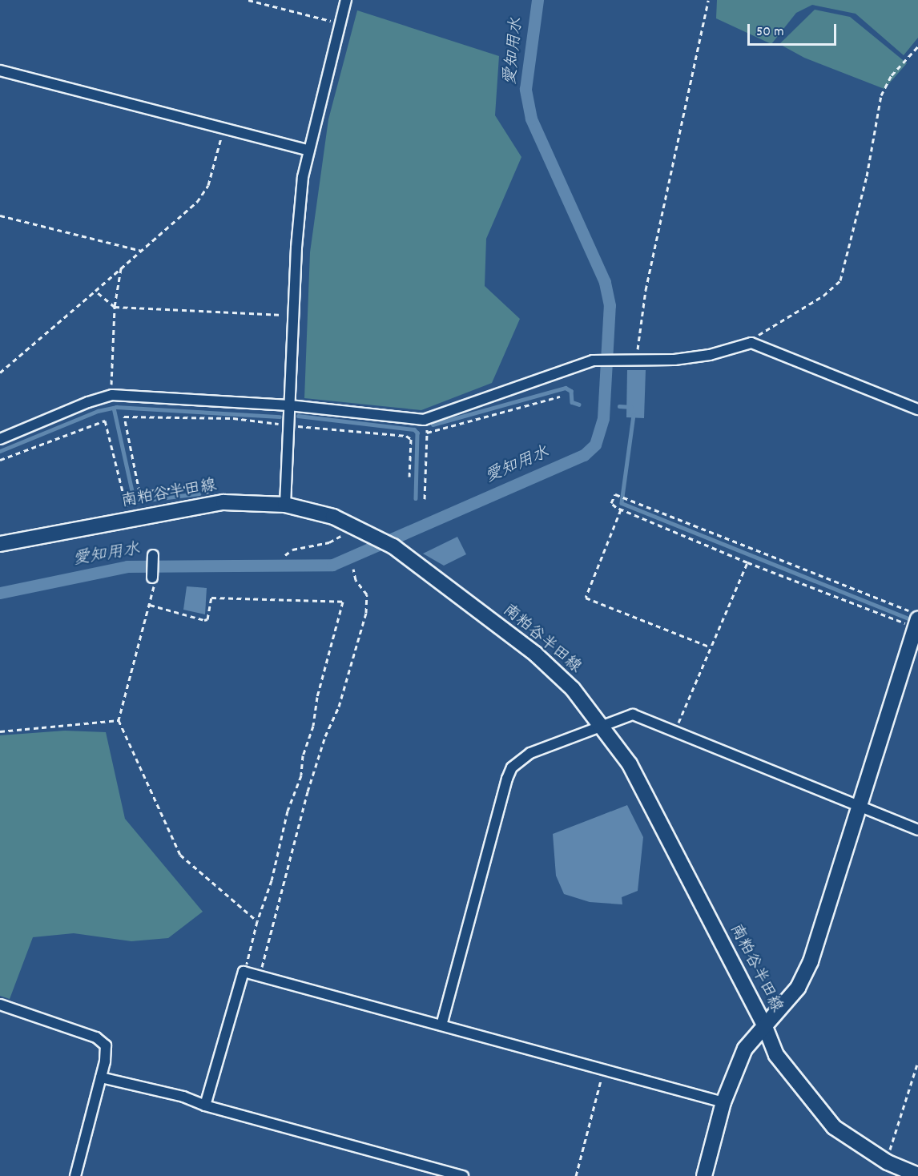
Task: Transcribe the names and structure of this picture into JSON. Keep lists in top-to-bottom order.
{
  "streets": {
    "main road": ["南粕谷半田線"]
  },
  "water": ["愛知用水"],
  "scale_bar": "50 m"
}
